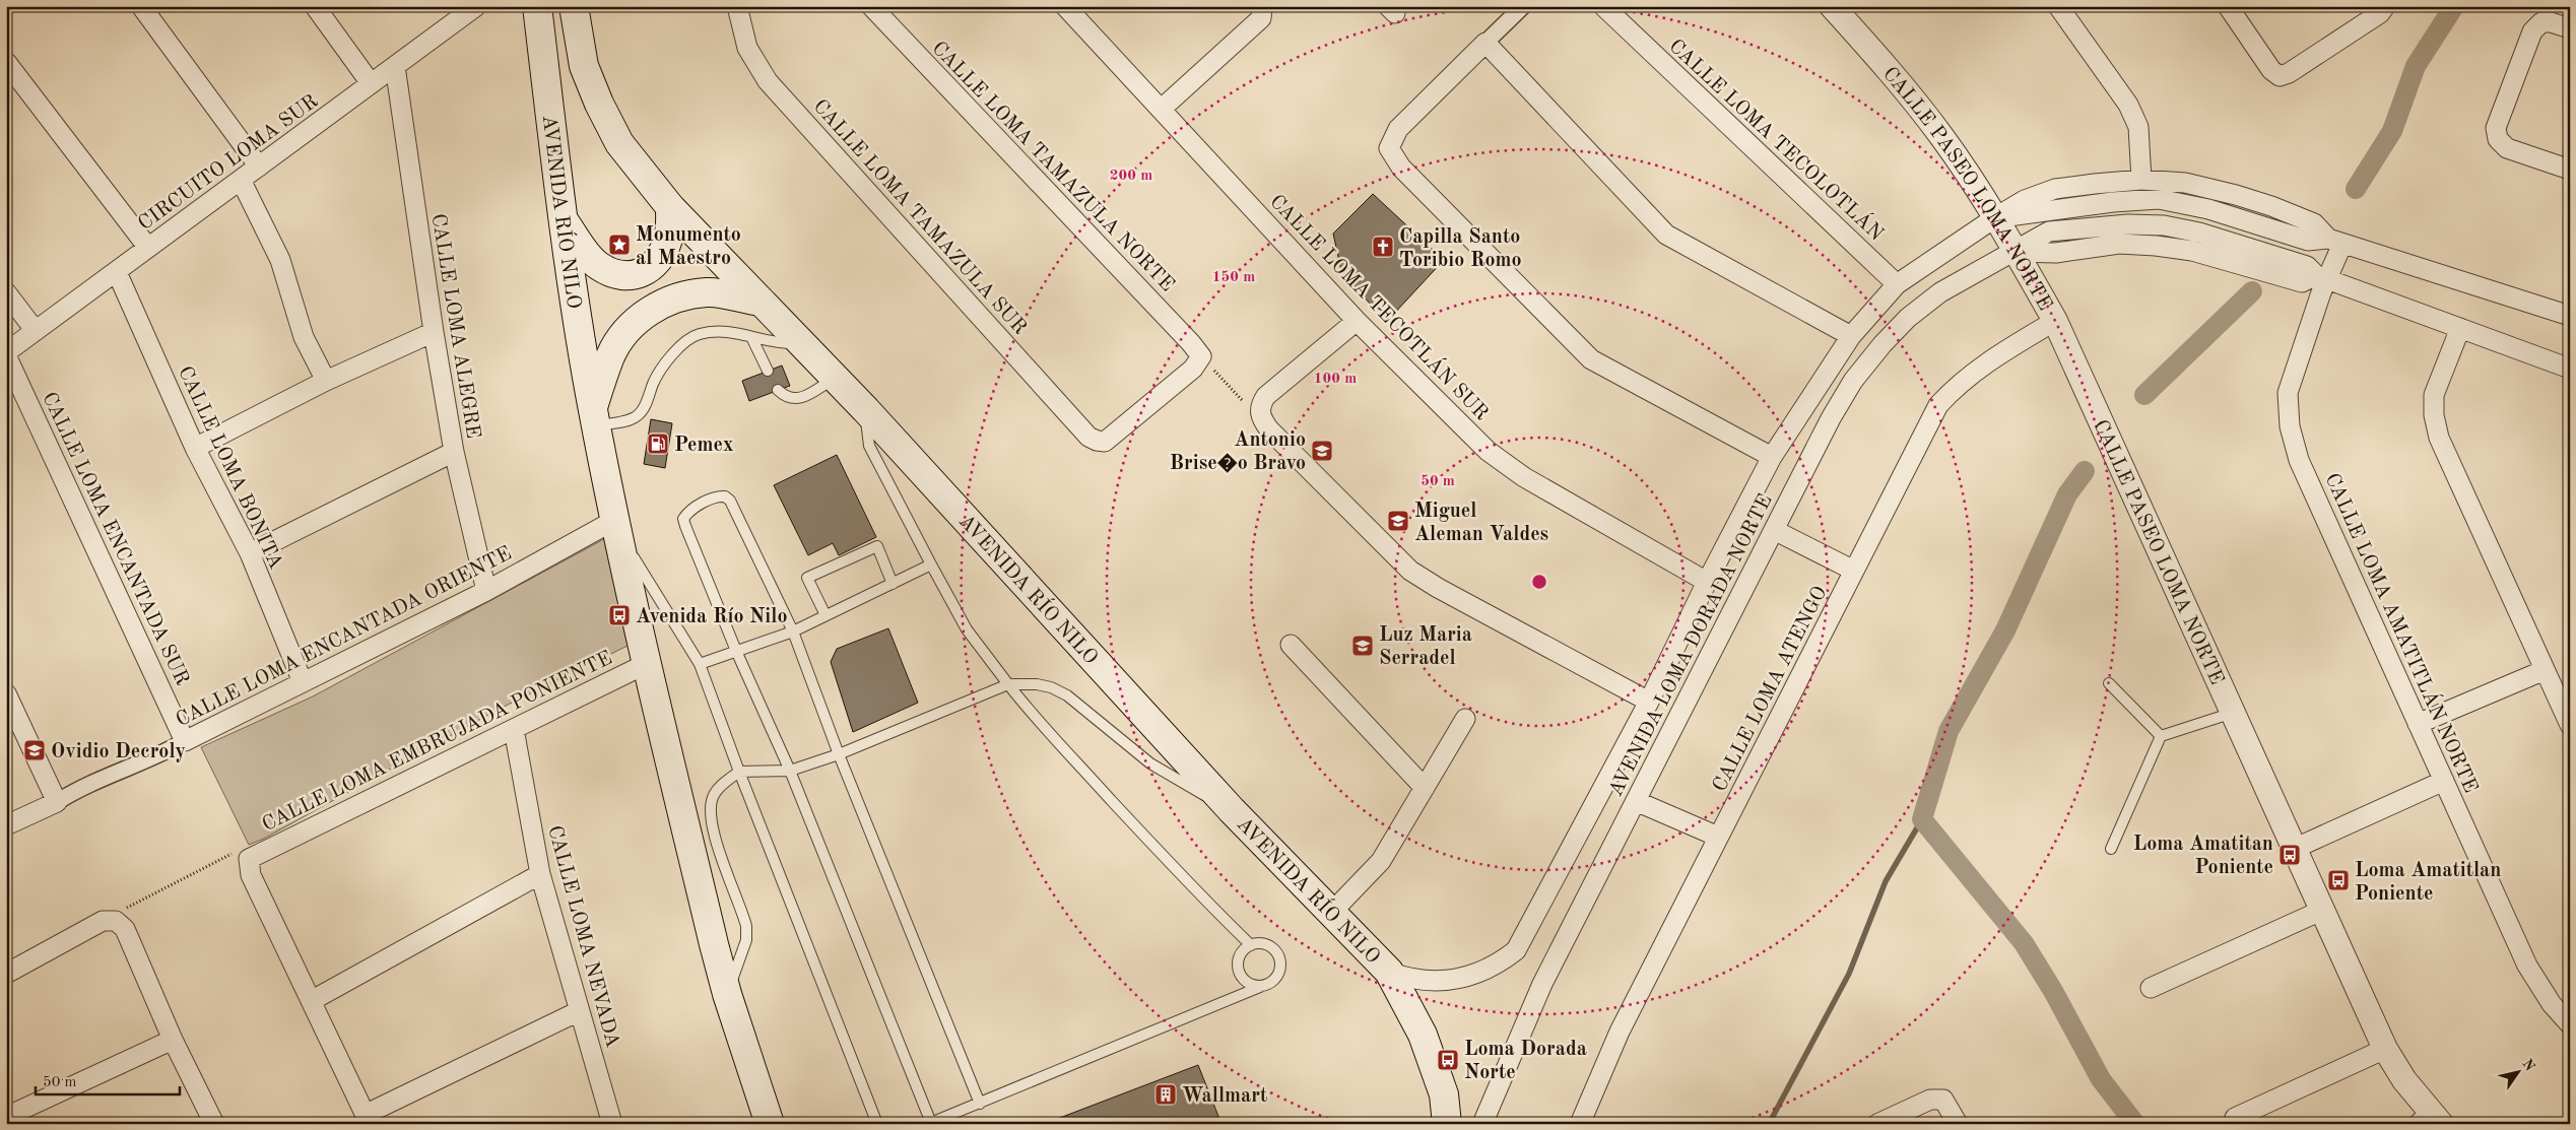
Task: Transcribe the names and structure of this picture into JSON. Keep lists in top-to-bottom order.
{
  "streets": {
    "main road": ["AVENIDA RÍO NILO"],
    "street": [
      "CALLE LOMA TECOLOTLÁN",
      "CIRCUITO LOMA SUR",
      "CALLE LOMA TAMAZULA NORTE",
      "CALLE PASEO LOMA NORTE",
      "CALLE LOMA TAMAZULA SUR",
      "CALLE LOMA TECOTLÁN SUR",
      "CALLE LOMA ALEGRE",
      "CALLE LOMA BONITA",
      "CALLE LOMA ENCANTADA SUR",
      "CALLE LOMA AMATITLÁN NORTE",
      "CALLE LOMA ENCANTADA ORIENTE",
      "AVENIDA LOMA DORADA NORTE",
      "CALLE LOMA ATENGO",
      "CALLE LOMA EMBRUJADA PONIENTE",
      "CALLE LOMA NEVADA"
    ]
  },
  "crossings": [
    ["CALLE LOMA TECOLOTLÁN", "AVENIDA LOMA DORADA NORTE"],
    ["CIRCUITO LOMA SUR", "CALLE LOMA ALEGRE"],
    ["CIRCUITO LOMA SUR", "CALLE LOMA BONITA"],
    ["CIRCUITO LOMA SUR", "CALLE LOMA ENCANTADA SUR"],
    ["CALLE LOMA TAMAZULA NORTE", "CALLE LOMA TAMAZULA SUR"],
    ["CALLE PASEO LOMA NORTE", "AVENIDA LOMA DORADA NORTE"],
    ["CALLE PASEO LOMA NORTE", "CALLE LOMA ATENGO"],
    ["AVENIDA RÍO NILO", "CALLE LOMA ENCANTADA ORIENTE"],
    ["AVENIDA RÍO NILO", "AVENIDA LOMA DORADA NORTE"],
    ["AVENIDA RÍO NILO", "CALLE LOMA EMBRUJADA PONIENTE"],
    ["CALLE LOMA TECOTLÁN SUR", "AVENIDA LOMA DORADA NORTE"],
    ["CALLE LOMA ALEGRE", "CALLE LOMA ENCANTADA ORIENTE"],
    ["CALLE LOMA BONITA", "CALLE LOMA ENCANTADA ORIENTE"],
    ["CALLE LOMA ENCANTADA SUR", "CALLE LOMA ENCANTADA ORIENTE"],
    ["CALLE LOMA AMATITLÁN NORTE", "AVENIDA LOMA DORADA NORTE"],
    ["CALLE LOMA EMBRUJADA PONIENTE", "CALLE LOMA NEVADA"]
  ],
  "places": {
    "place": ["Monumento al Maestro"],
    "church": ["Capilla Santo Toribio Romo"],
    "fuel station": ["Pemex"],
    "school or university": [
      "Antonio Brise�o Bravo",
      "Miguel Aleman Valdes",
      "Luz Maria Serradel",
      "Ovidio Decroly"
    ],
    "bus stop": [
      "Avenida Río Nilo",
      "Loma Amatitan Poniente",
      "Loma Amatitlan Poniente",
      "Loma Dorada Norte"
    ],
    "building": ["Wallmart"]
  },
  "scale_bar": "50 m",
  "north": "top right",
  "rings": [
    "200 m",
    "150 m",
    "100 m",
    "50 m"
  ]
}
